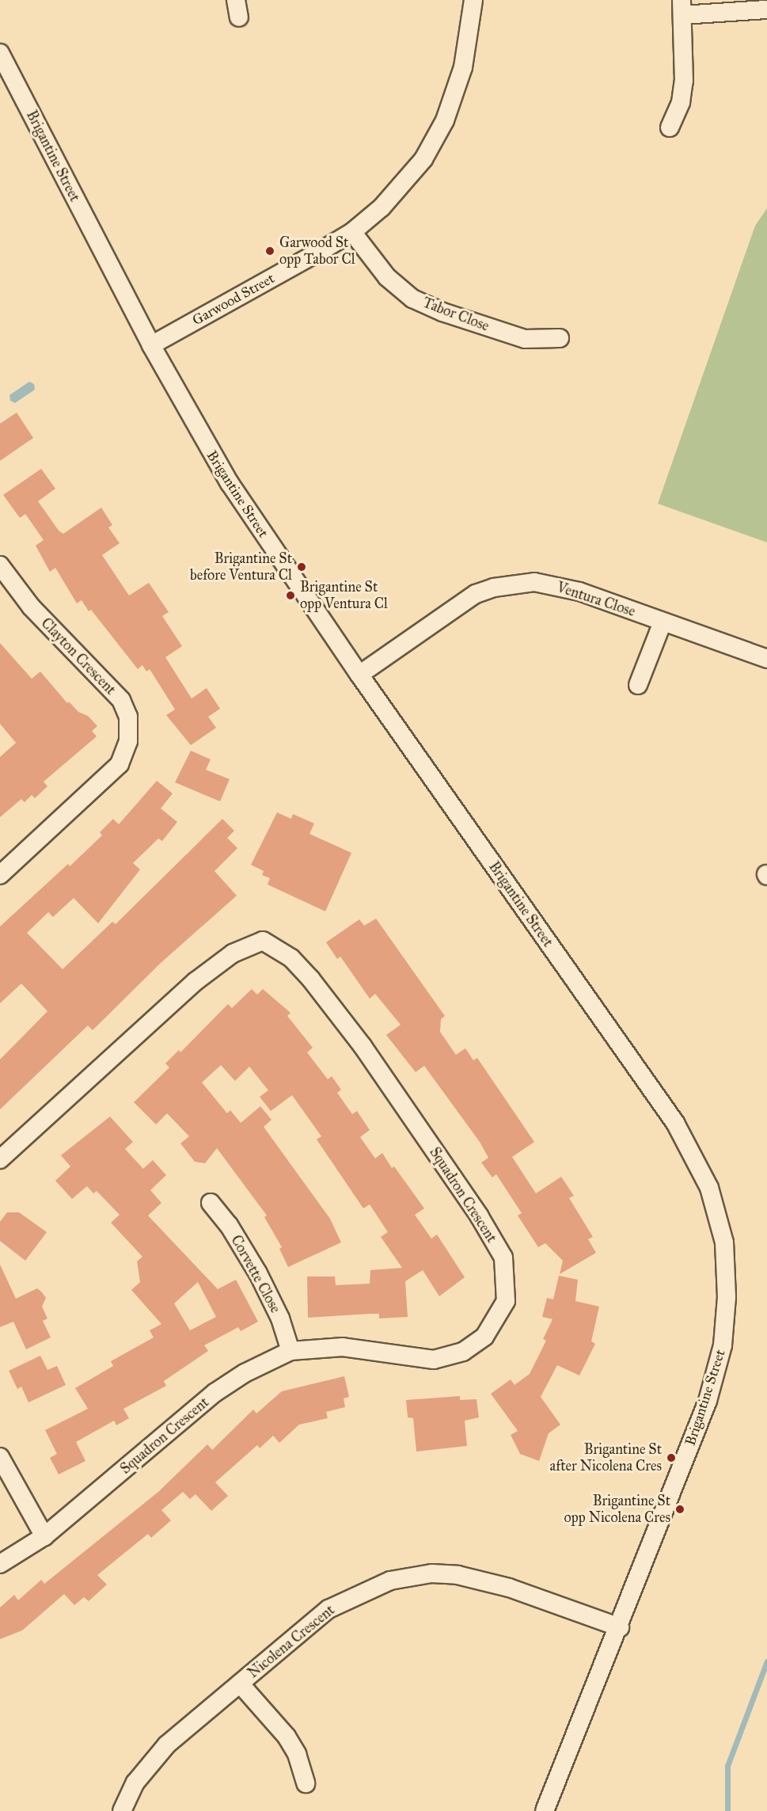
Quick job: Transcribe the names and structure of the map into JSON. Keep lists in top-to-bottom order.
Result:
{
  "streets": {
    "street": [
      "Brigantine Street",
      "Garwood Street",
      "Tabor Close",
      "Ventura Close",
      "Clayton Crescent",
      "Squadron Crescent",
      "Corvette Close",
      "Nicolena Crescent"
    ]
  },
  "crossings": [
    ["Brigantine Street", "Garwood Street"],
    ["Brigantine Street", "Ventura Close"],
    ["Brigantine Street", "Nicolena Crescent"],
    ["Garwood Street", "Tabor Close"],
    ["Squadron Crescent", "Corvette Close"]
  ],
  "places": [
    "Garwood St opp Tabor Cl",
    "Brigantine St before Ventura Cl",
    "Brigantine St opp Ventura Cl",
    "Brigantine St after Nicolena Cres",
    "Brigantine St opp Nicolena Cres"
  ]
}
